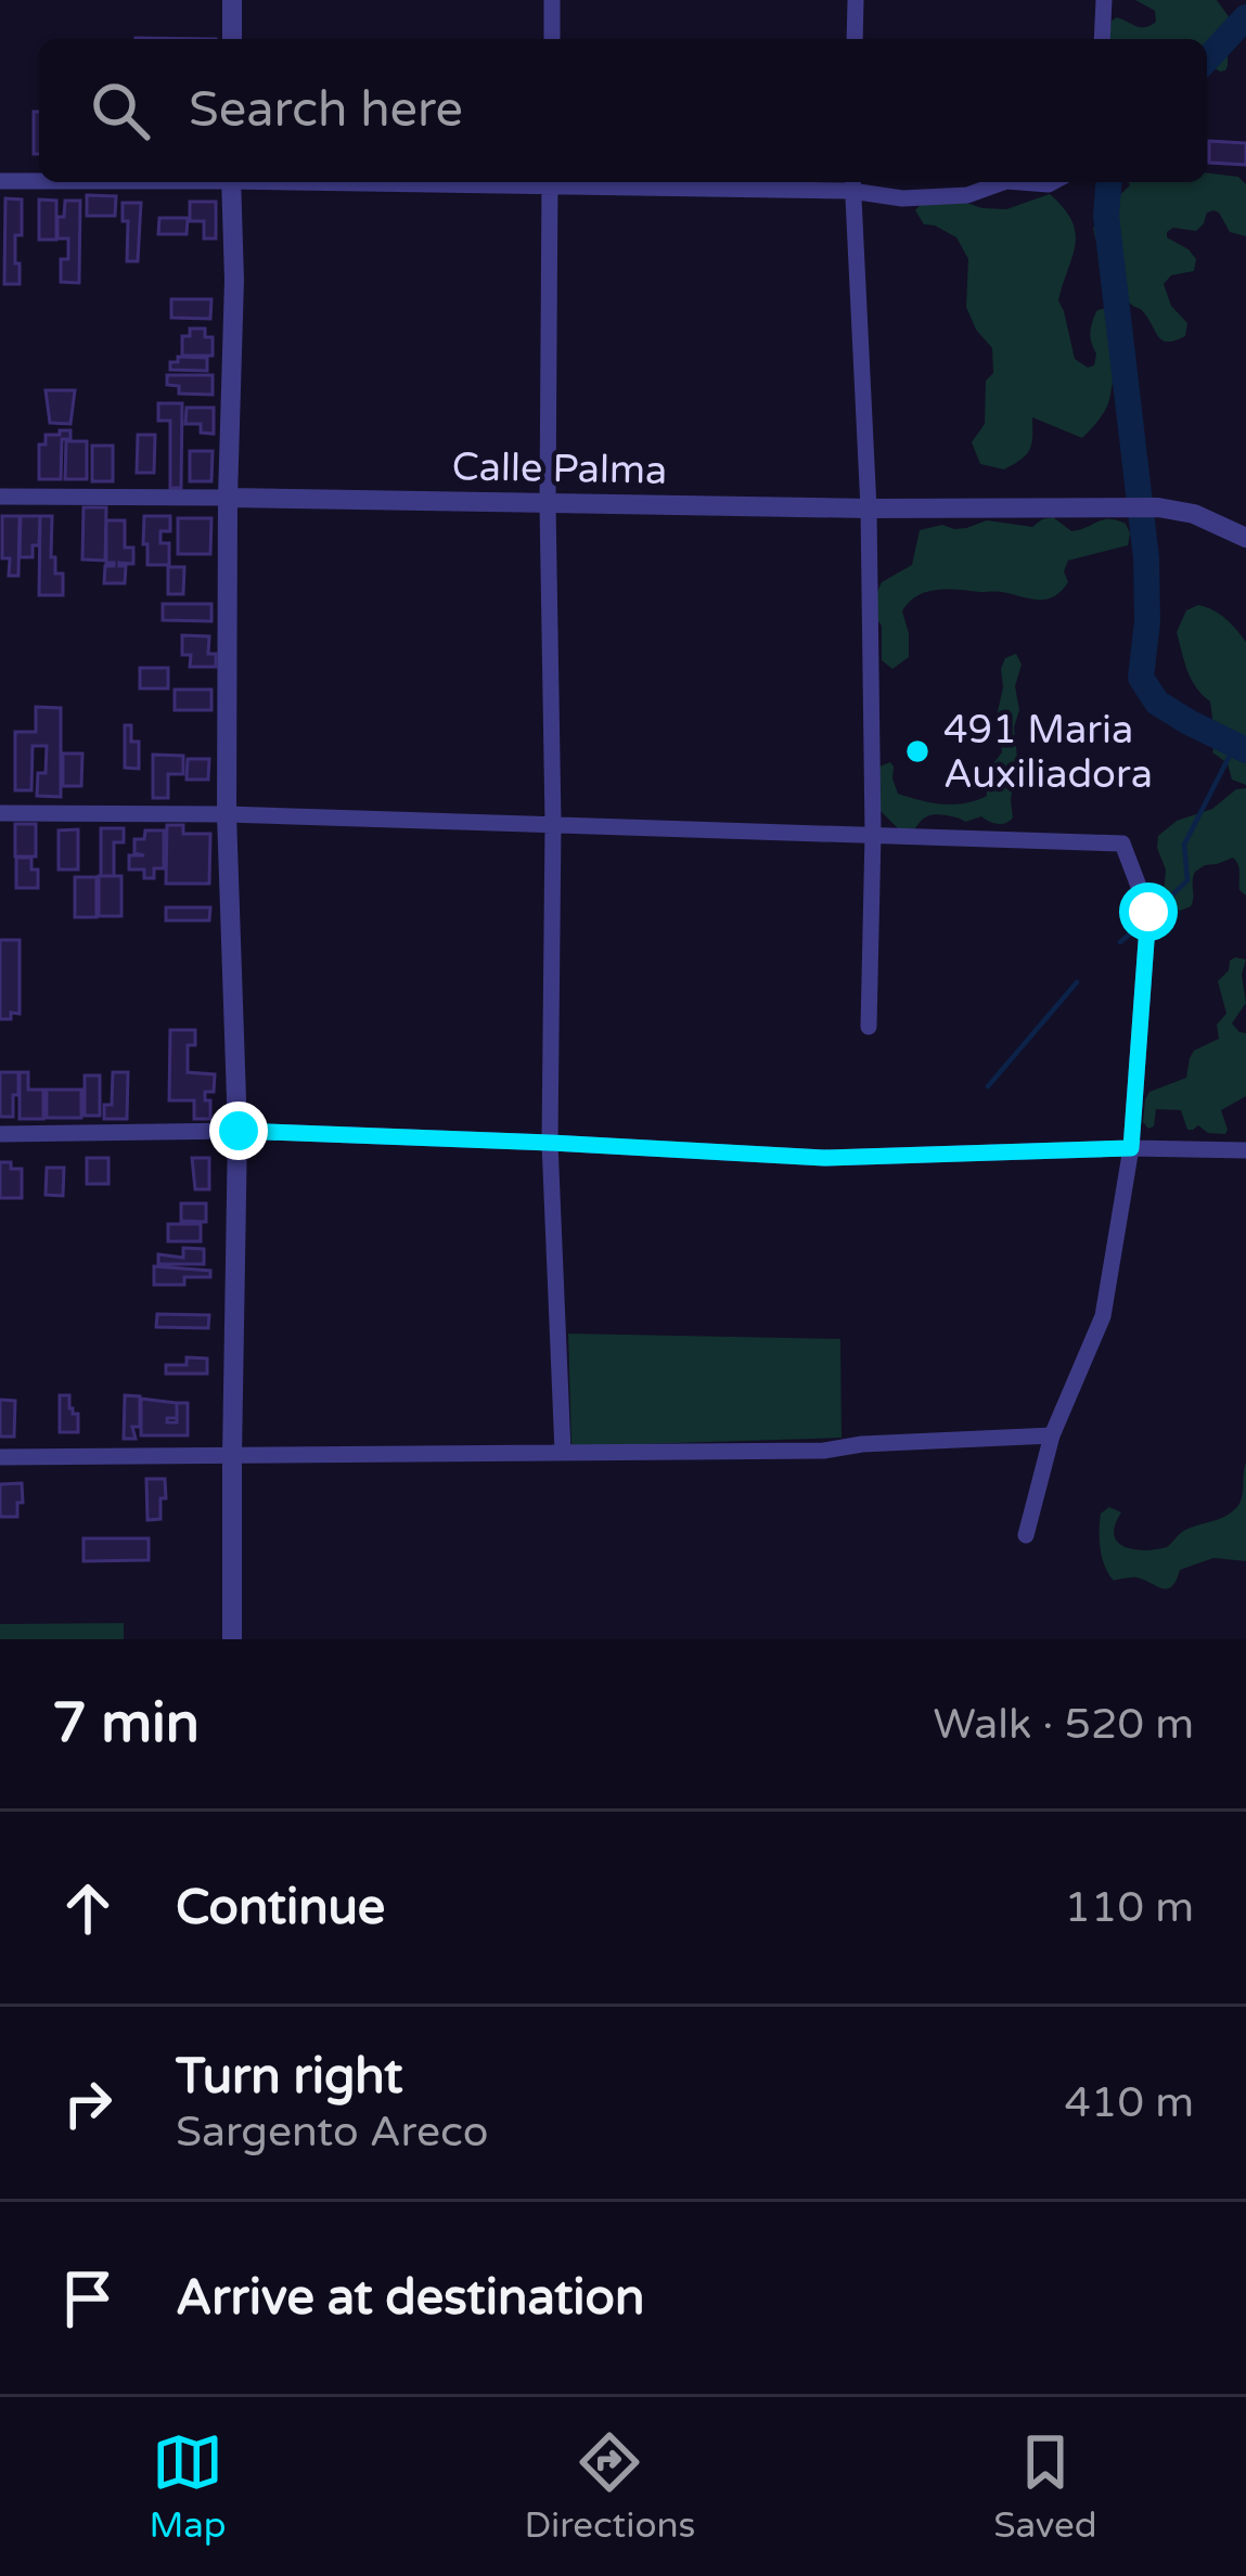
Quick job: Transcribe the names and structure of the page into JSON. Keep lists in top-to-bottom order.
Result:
{
  "streets": {
    "street": ["Calle Palma"]
  },
  "places": ["491 Maria Auxiliadora"],
  "page": {
    "search": "Search here",
    "heading": ["7 min", "Walk · 520 m"],
    "list": [
      ["Continue", "110 m"],
      ["Turn right", "Sargento Areco", "410 m"],
      "Arrive at destination"
    ],
    "nav": ["Map", "Directions", "Saved"]
  }
}
